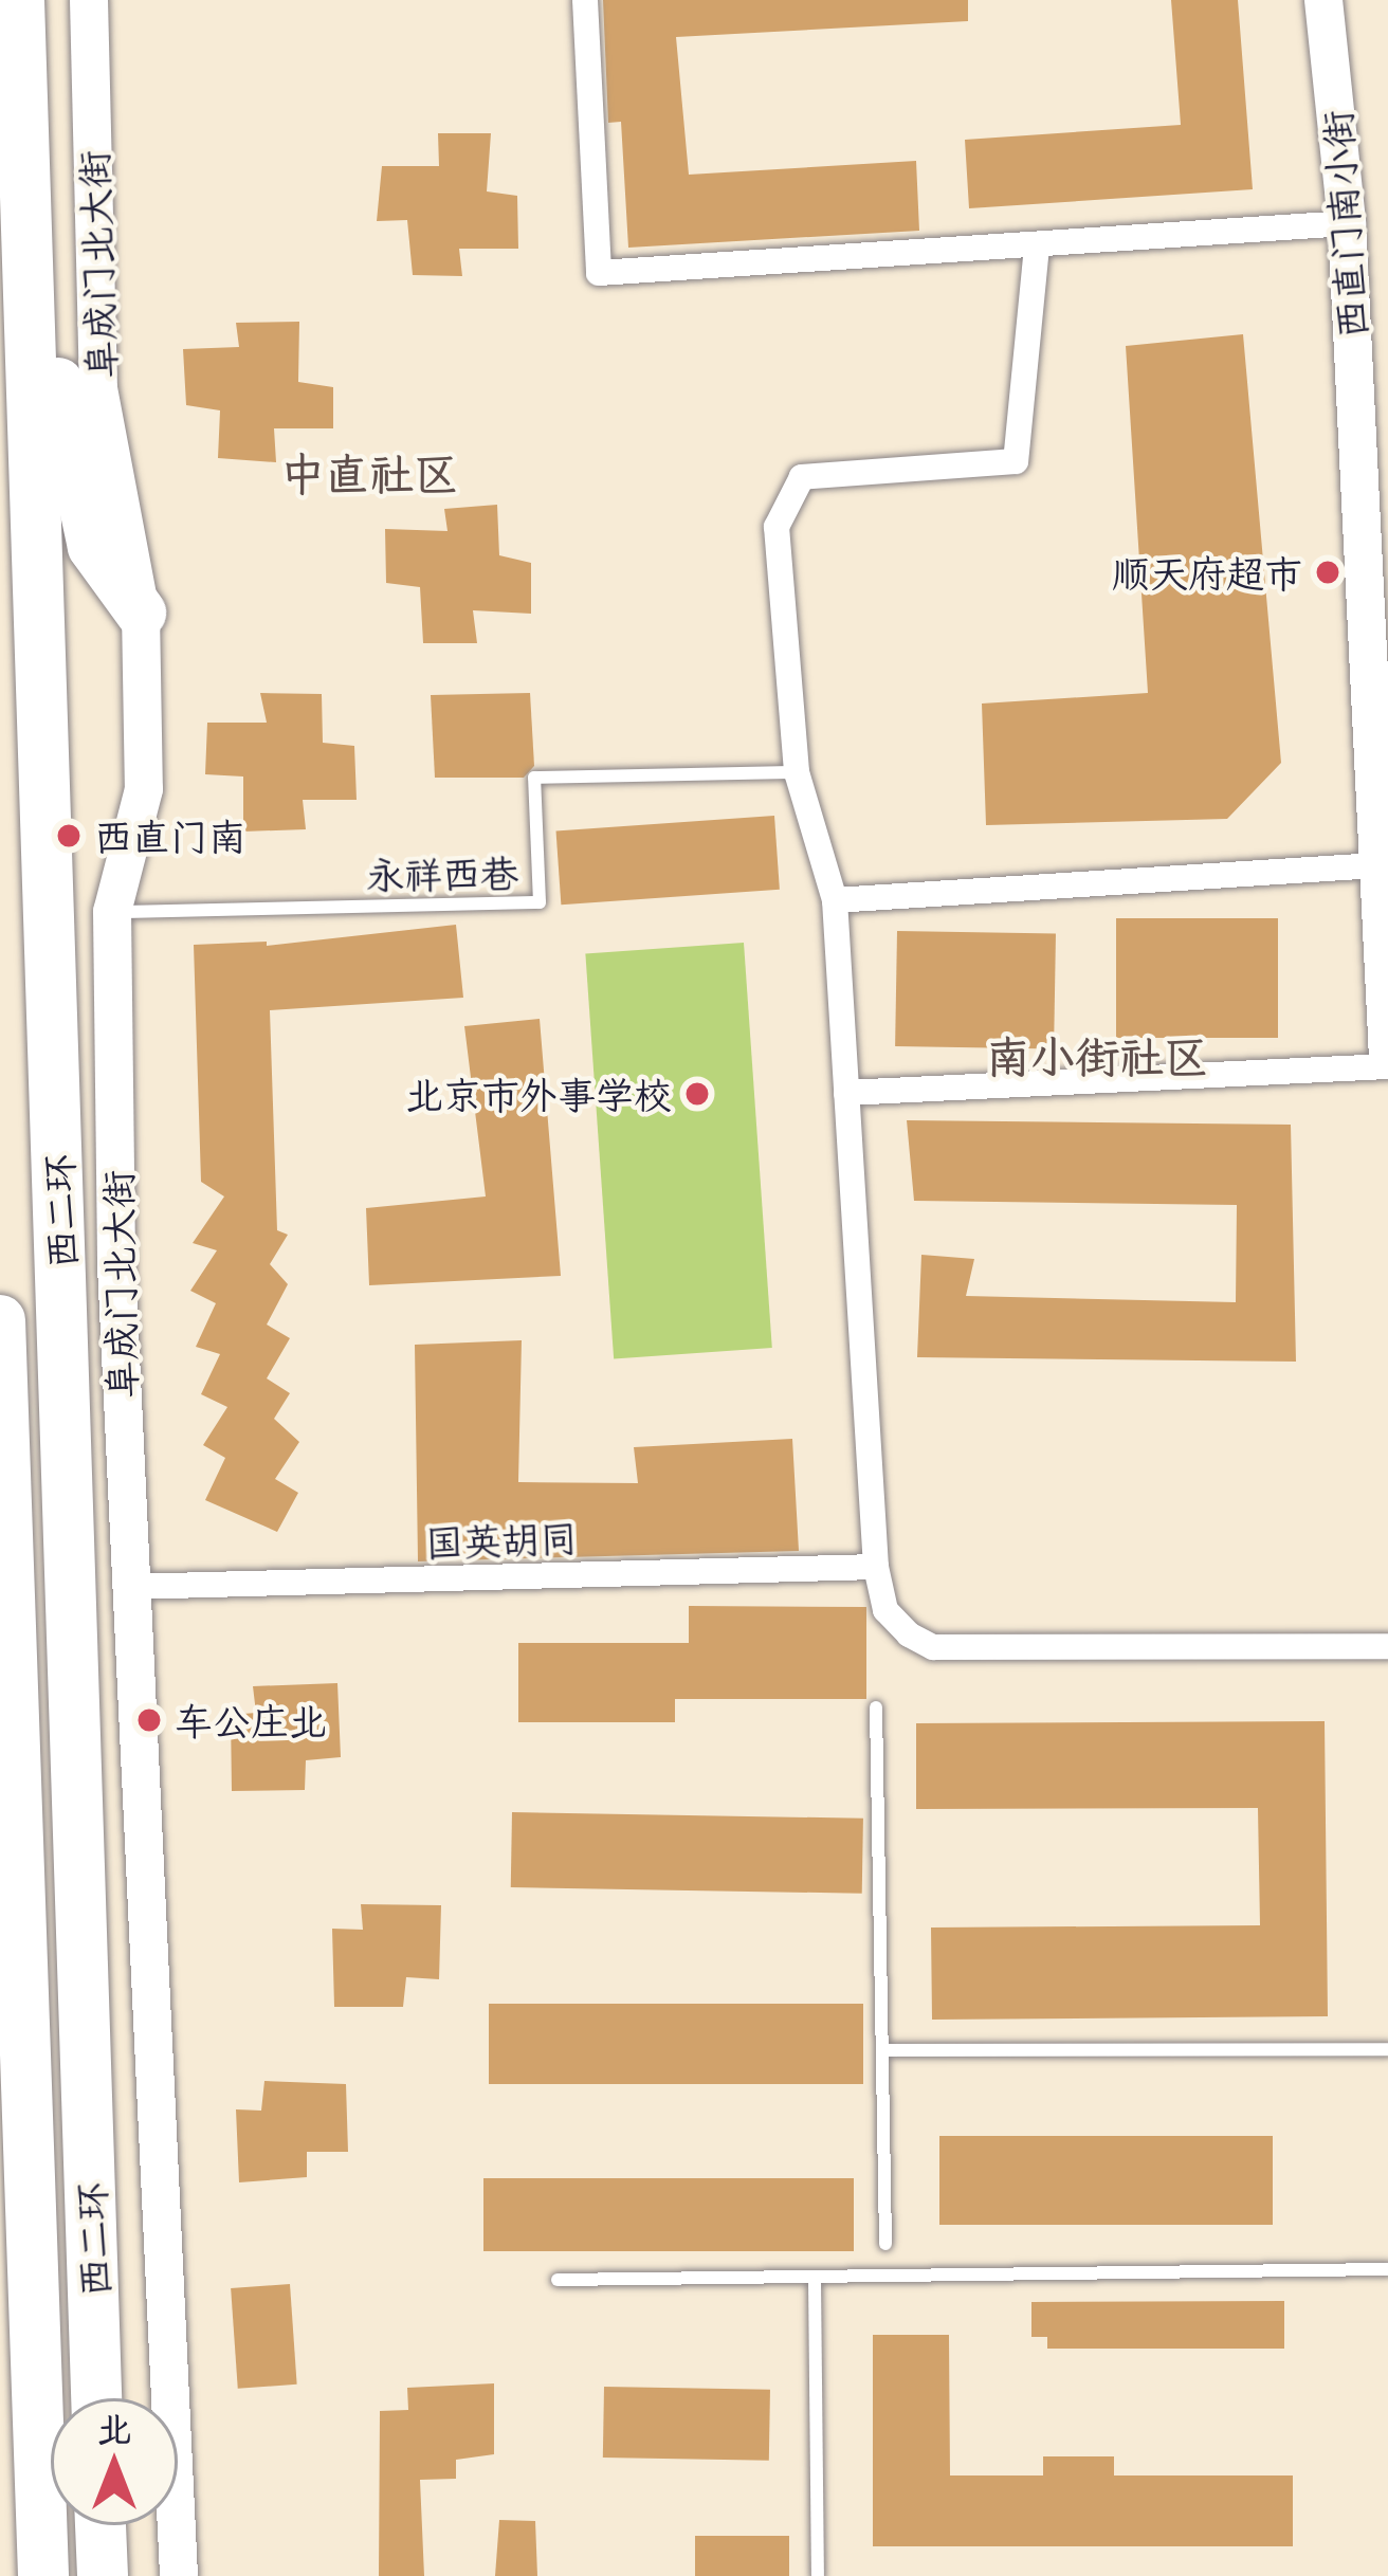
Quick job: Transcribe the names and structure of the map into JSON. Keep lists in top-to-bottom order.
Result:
{
  "streets": {
    "highway": ["西二环"],
    "street": ["西直门南小街", "阜成门北大街", "国英胡同"],
    "lane": ["永祥西巷"]
  },
  "crossings": [
    ["阜成门北大街", "永祥西巷"],
    ["阜成门北大街", "国英胡同"]
  ],
  "districts": ["中直社区", "南小街社区"],
  "places": [
    "顺天府超市",
    "西直门南",
    "北京市外事学校",
    "车公庄北"
  ],
  "north": "top"
}
